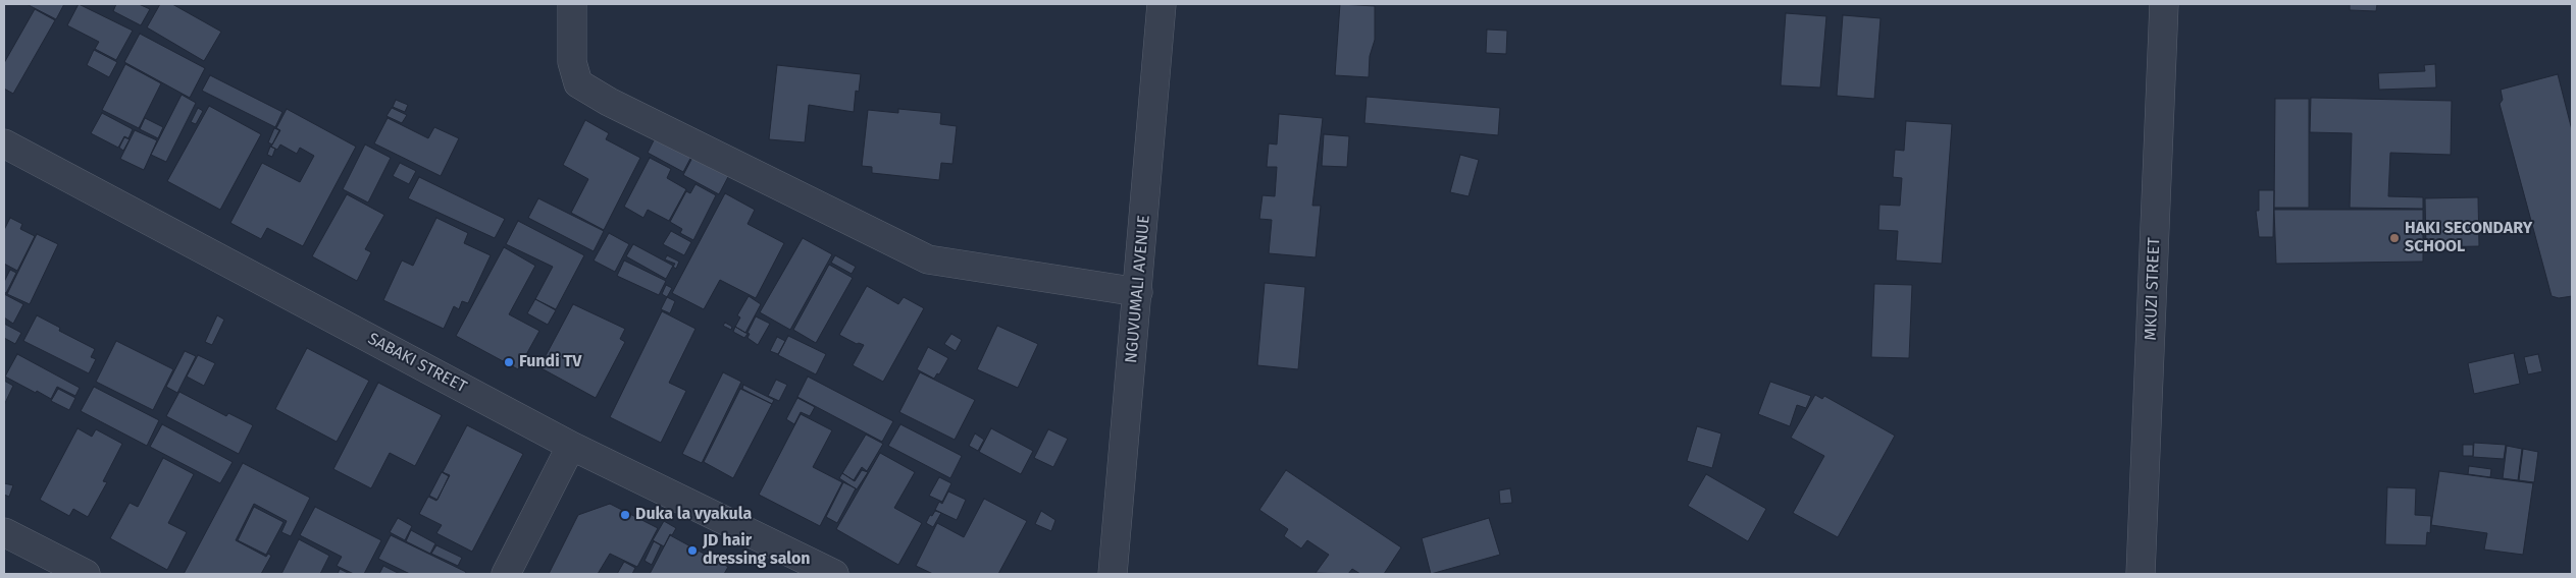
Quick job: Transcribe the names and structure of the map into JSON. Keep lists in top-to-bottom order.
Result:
{
  "streets": {
    "street": ["NGUVUMALI AVENUE", "MKUZI STREET", "SABAKI STREET"]
  },
  "places": [
    "HAKI SECONDARY SCHOOL",
    "Fundi TV",
    "Duka la vyakula",
    "JD hair dressing salon"
  ]
}
